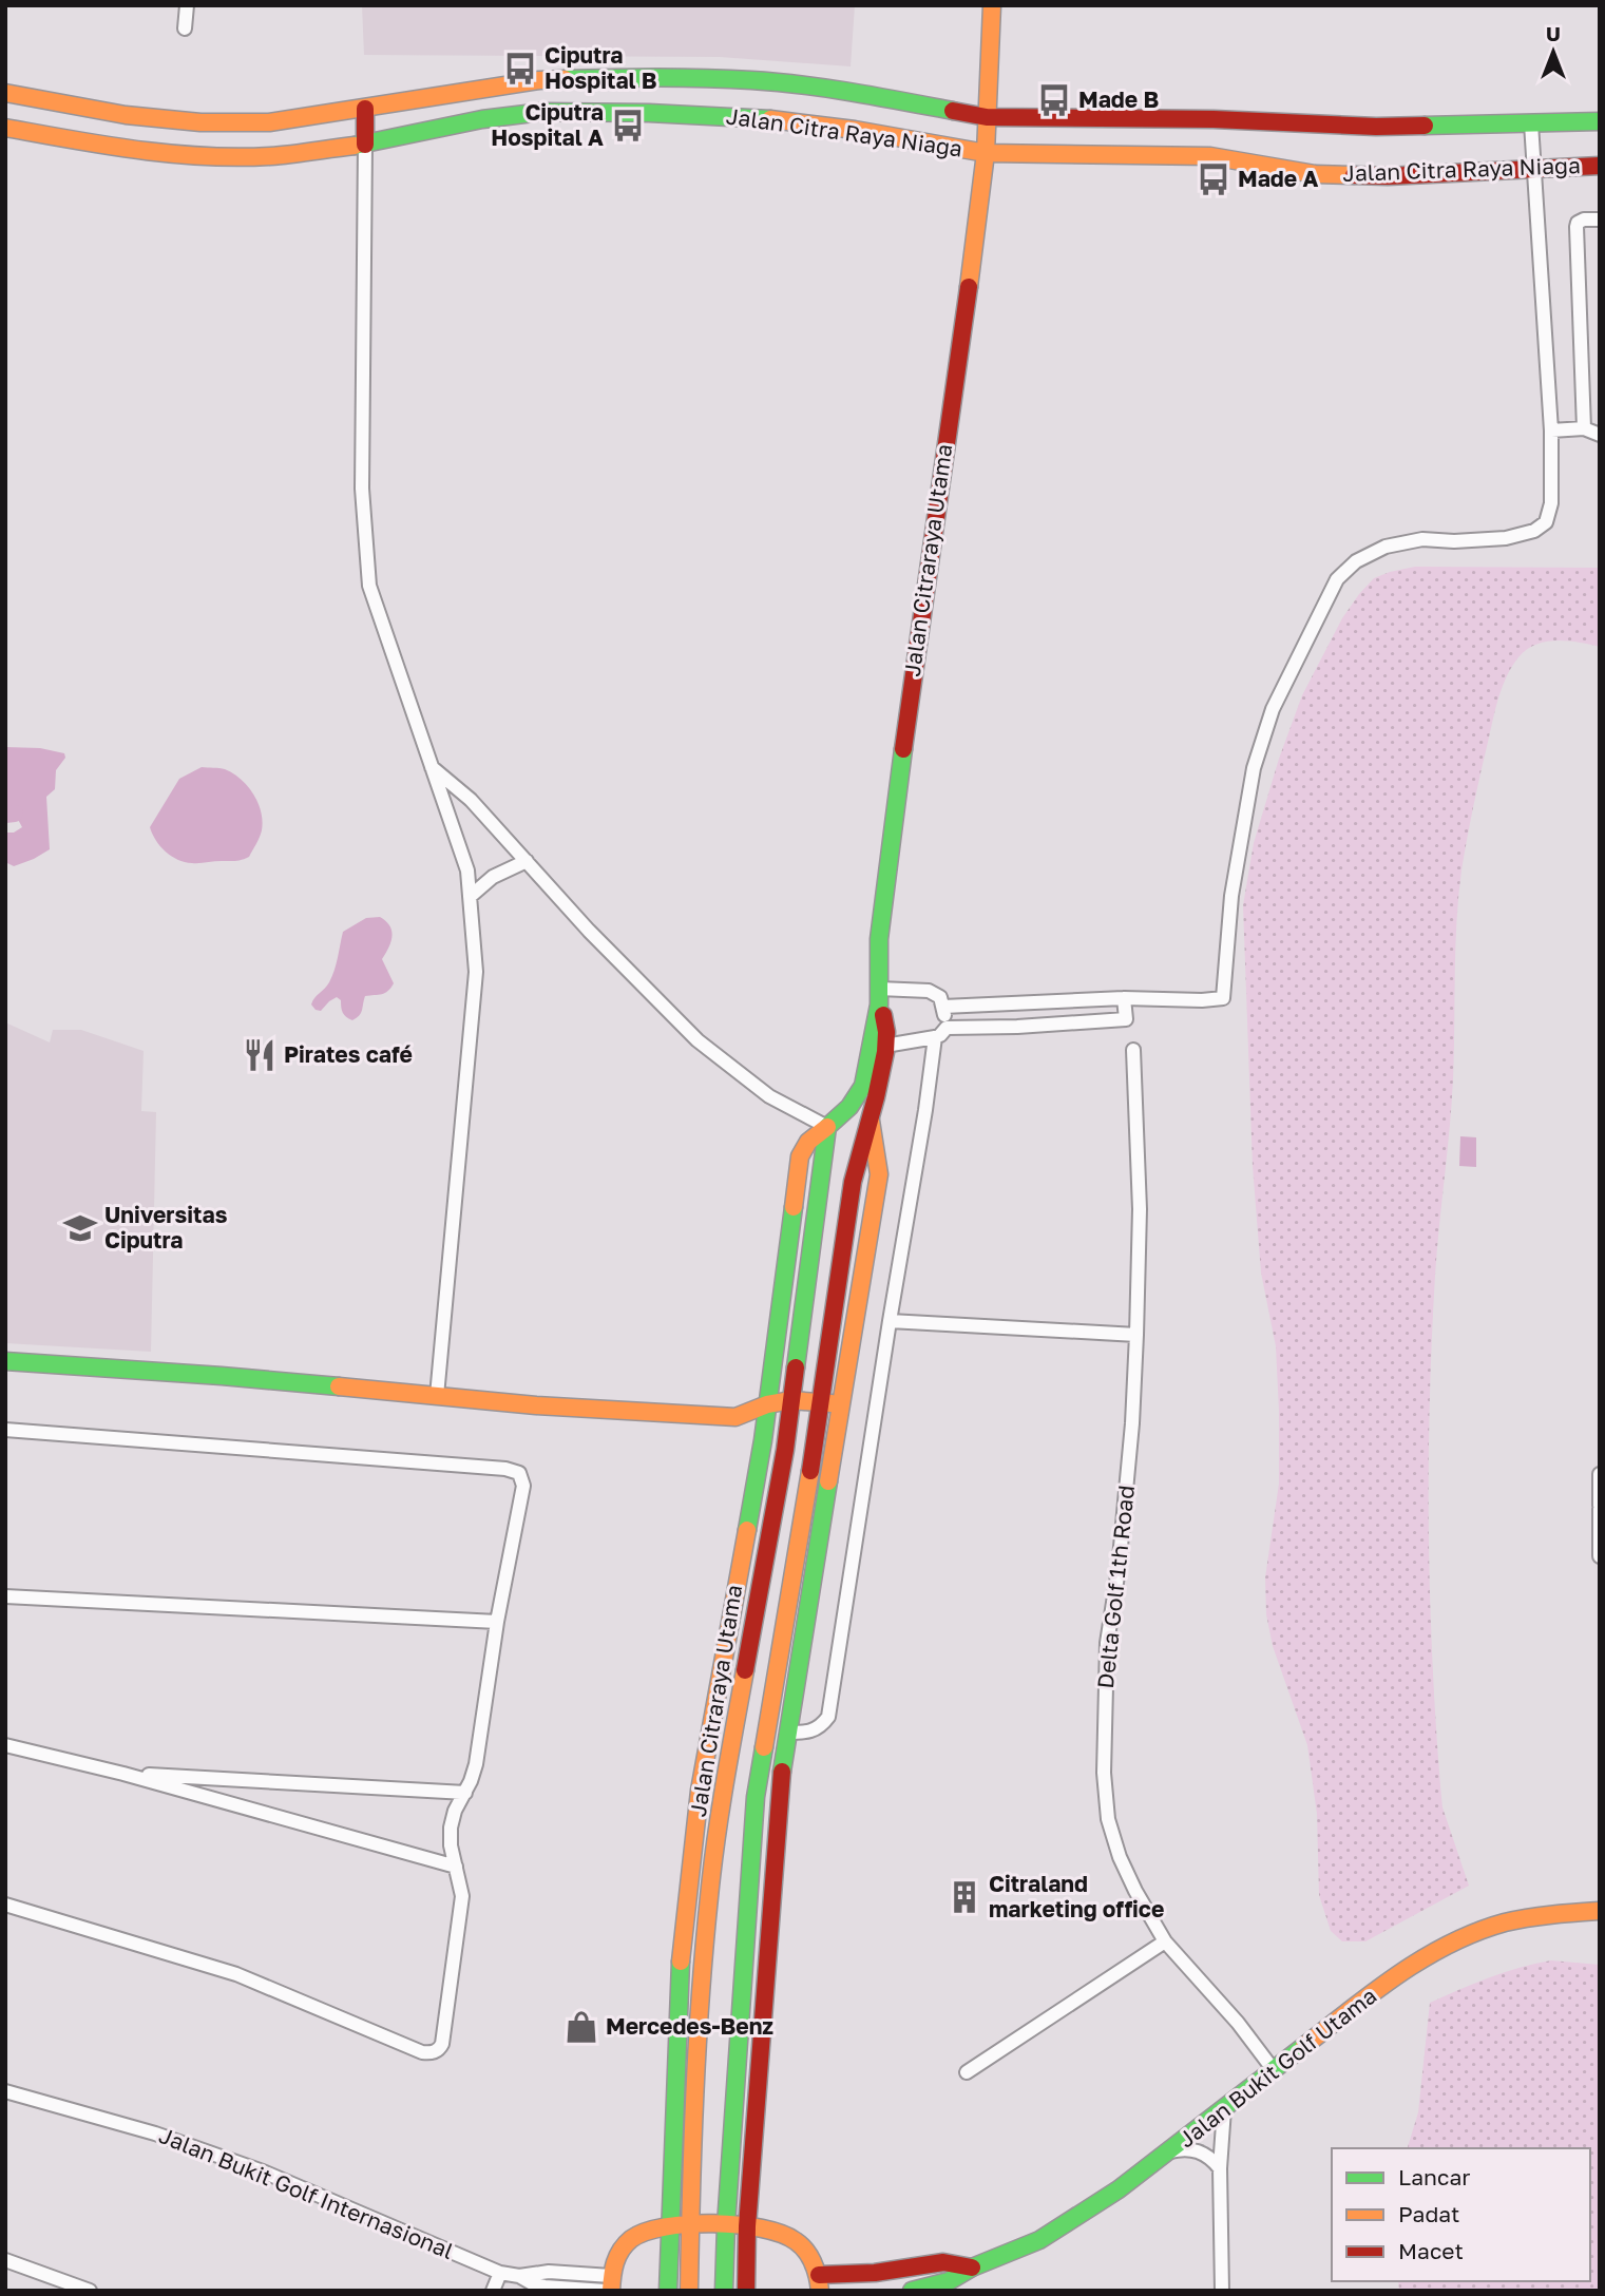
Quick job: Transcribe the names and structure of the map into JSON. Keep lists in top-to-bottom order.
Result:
{
  "streets": {
    "street": [
      "Jalan Citra Raya Niaga",
      "Jalan Citraraya Utama",
      "Delta Golf 1th Road",
      "Jalan Bukit Golf Utama",
      "Jalan Bukit Golf Internasional"
    ]
  },
  "crossings": [
    ["Jalan Citra Raya Niaga", "Jalan Citraraya Utama"],
    ["Delta Golf 1th Road", "Jalan Bukit Golf Utama"]
  ],
  "places": {
    "bus stop": [
      "Ciputra Hospital B",
      "Made B",
      "Ciputra Hospital A",
      "Made A"
    ],
    "restaurant": ["Pirates café"],
    "school or university": ["Universitas Ciputra"],
    "building": ["Citraland marketing office"],
    "shop": ["Mercedes-Benz"]
  },
  "legend": ["Lancar", "Padat", "Macet"],
  "north": "top"
}
